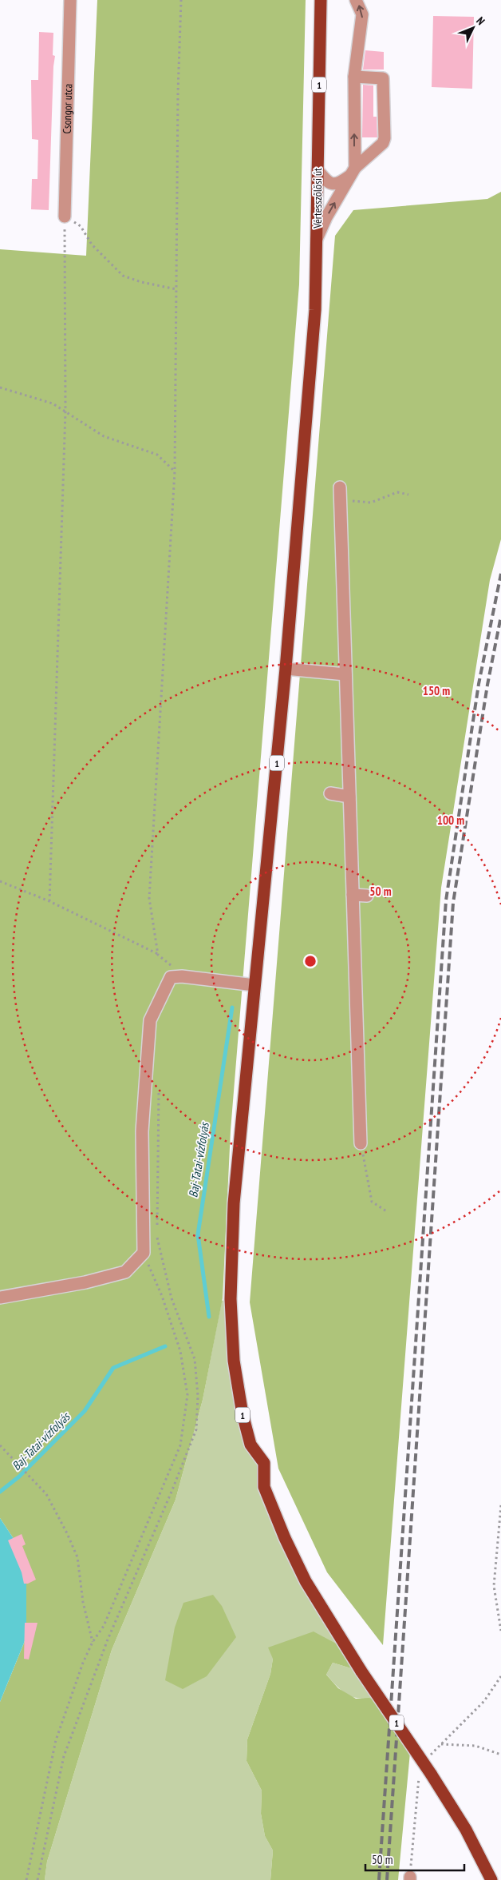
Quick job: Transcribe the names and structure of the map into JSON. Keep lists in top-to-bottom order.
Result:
{
  "streets": {
    "main road": ["1", "Vértesszőlősi út"],
    "street": ["Csongor utca"]
  },
  "crossings": [
    ["1", "Vértesszőlősi út"]
  ],
  "water": ["Baj-Tatai-vízfolyás"],
  "scale_bar": "50 m",
  "north": "top right",
  "rings": ["150 m", "100 m", "50 m"]
}
